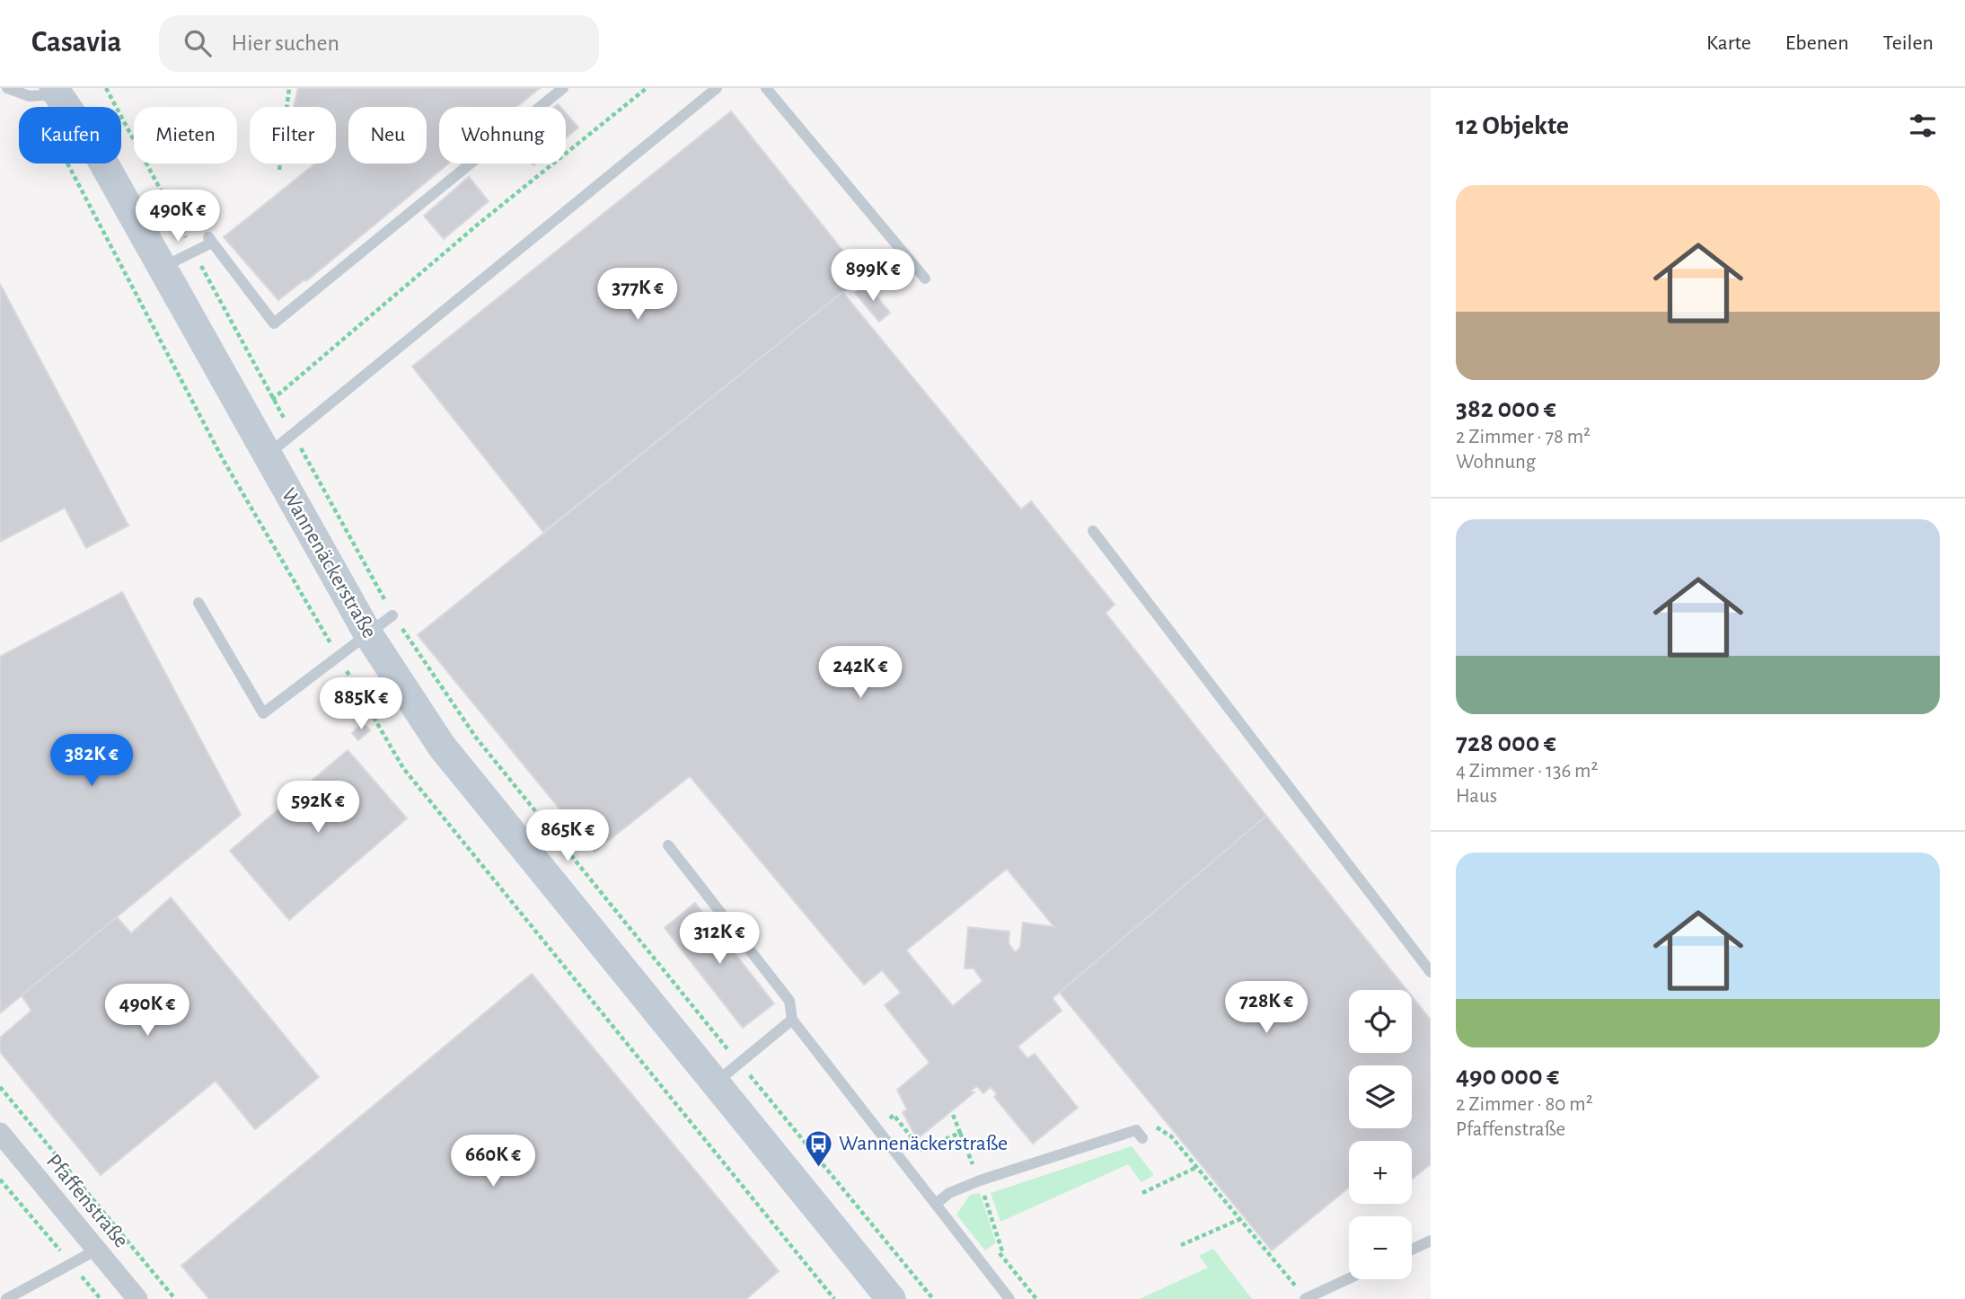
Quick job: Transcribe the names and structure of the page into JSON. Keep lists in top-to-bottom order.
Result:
{
  "streets": {
    "street": ["Wannenäckerstraße", "Pfaffenstraße"]
  },
  "places": {
    "bus stop": ["Wannenäckerstraße"]
  },
  "page": {
    "header": "Casavia",
    "search": "Hier suchen",
    "nav": ["Karte", "Ebenen", "Teilen"],
    "heading": "12 Objekte",
    "chip": [
      "Kaufen",
      "Mieten",
      "Filter",
      "Neu",
      "Wohnung"
    ],
    "list": [
      {
        "name": "382 000 €",
        "note": "2 Zimmer · 78 m² · Wohnung"
      },
      {
        "name": "728 000 €",
        "note": "4 Zimmer · 136 m² · Haus"
      },
      {
        "name": "490 000 €",
        "note": "2 Zimmer · 80 m² · Pfaffenstraße"
      }
    ],
    "price": [
      "490K €",
      "899K €",
      "377K €",
      "242K €",
      "885K €",
      "382K €",
      "592K €",
      "865K €",
      "312K €",
      "728K €",
      "490K €",
      "660K €"
    ],
    "map_buttons": ["+", "−"]
  }
}
